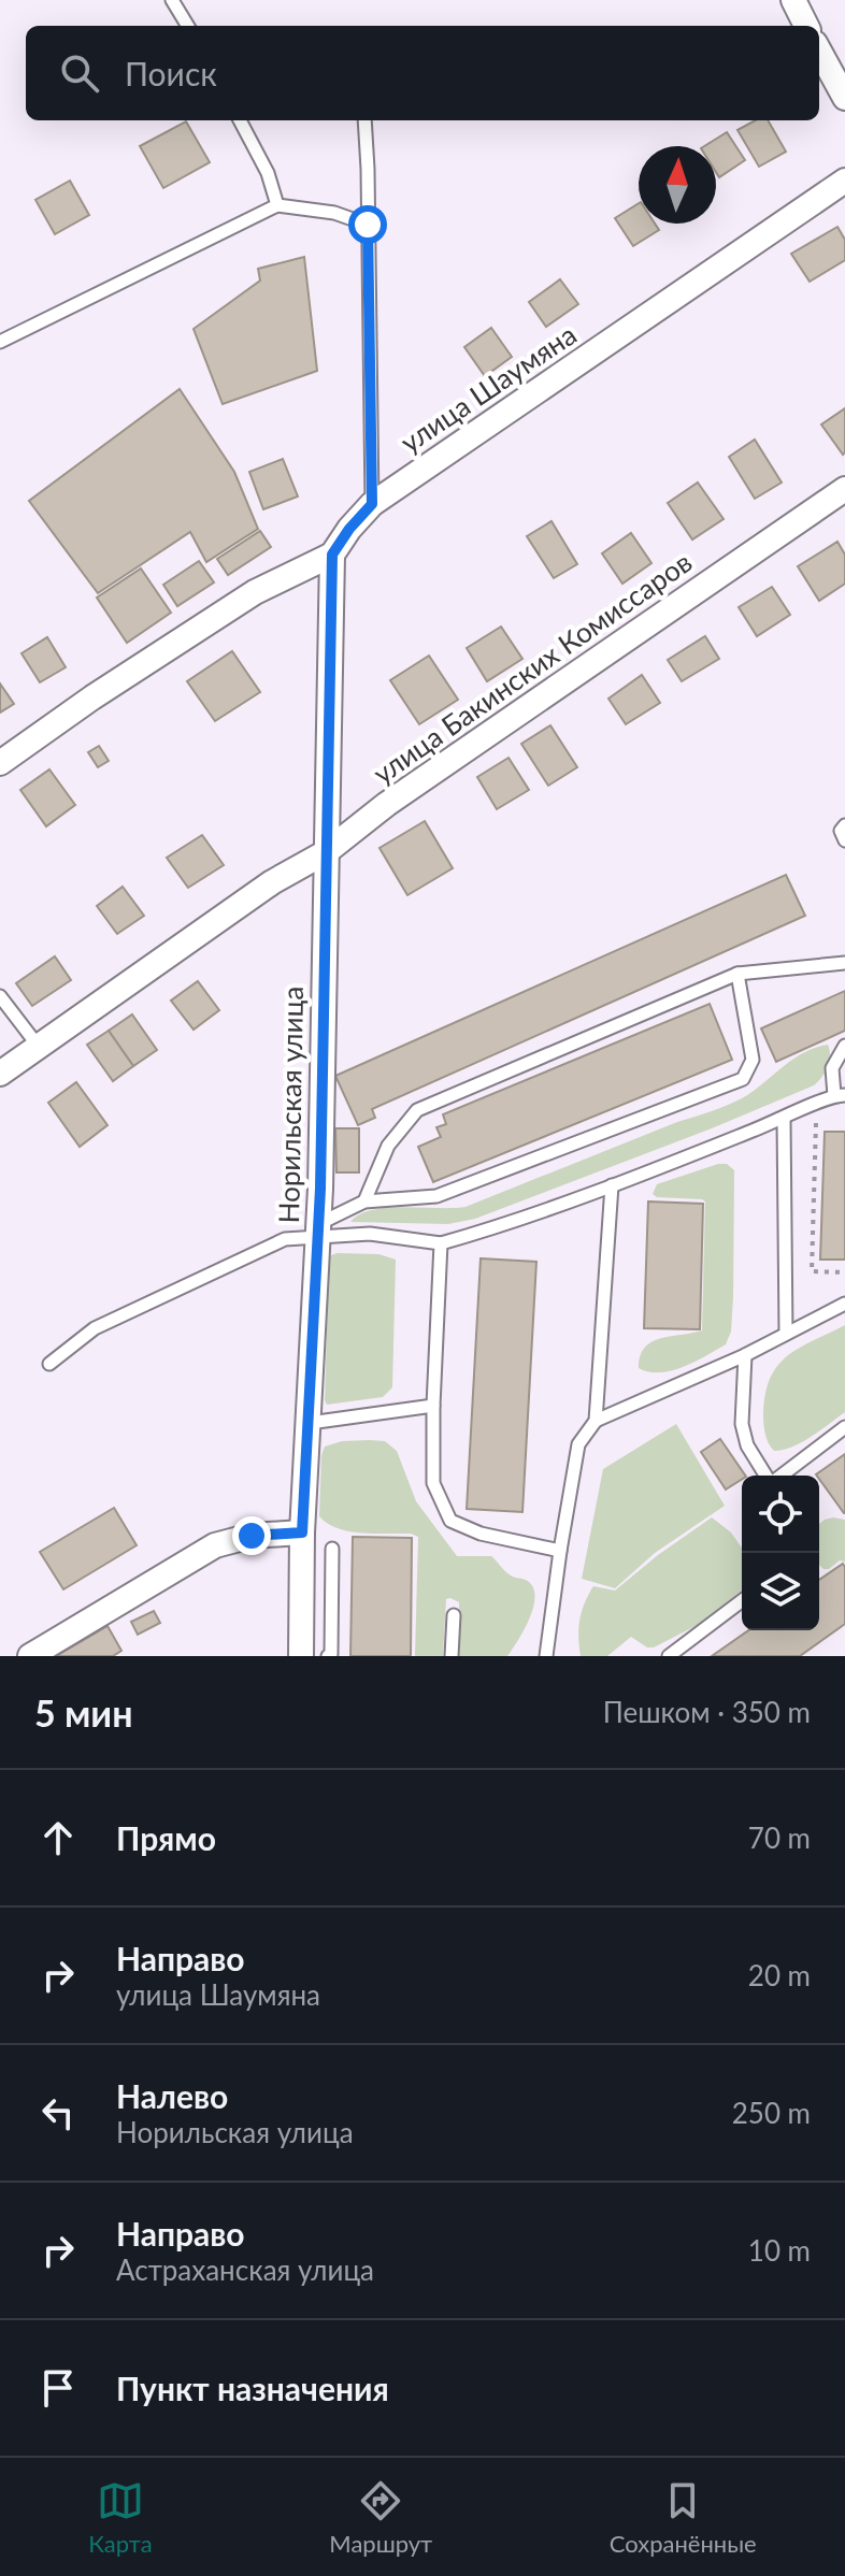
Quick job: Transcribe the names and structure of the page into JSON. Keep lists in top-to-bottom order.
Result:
{
  "streets": {
    "street": ["улица Шаумяна", "улица Бакинских Комиссаров", "Норильская улица"]
  },
  "crossings": [
    ["улица Шаумяна", "Норильская улица"],
    ["улица Бакинских Комиссаров", "Норильская улица"]
  ],
  "north": "top",
  "page": {
    "search": "Поиск",
    "heading": ["5 мин", "Пешком · 350 m"],
    "list": [
      ["Прямо", "70 m"],
      ["Направо", "улица Шаумяна", "20 m"],
      ["Налево", "Норильская улица", "250 m"],
      ["Направо", "Астраханская улица", "10 m"],
      "Пункт назначения"
    ],
    "nav": ["Карта", "Маршрут", "Сохранённые"]
  }
}
